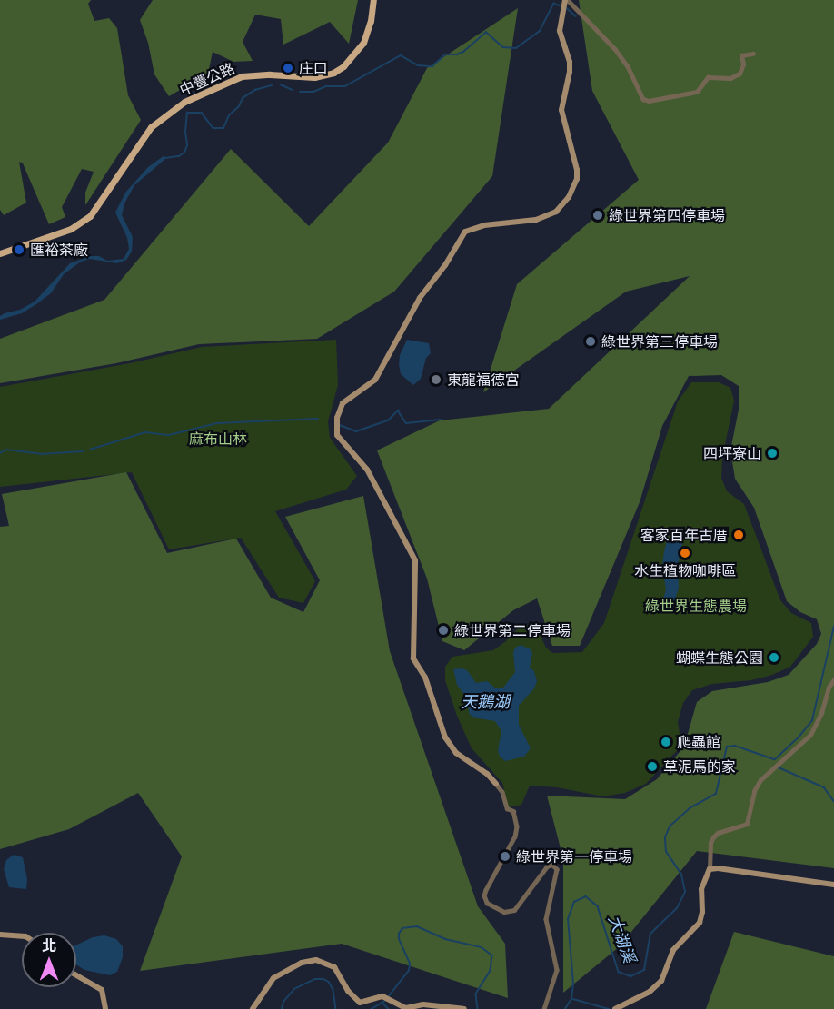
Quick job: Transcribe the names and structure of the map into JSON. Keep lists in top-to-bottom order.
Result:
{
  "streets": {
    "main road": ["中豐公路"]
  },
  "water": ["天鵝湖", "大湖溪"],
  "parks": ["麻布山林", "綠世界生態農場"],
  "places": [
    "庄口",
    "綠世界第四停車場",
    "匯裕茶廠",
    "綠世界第三停車場",
    "東龍福德宮",
    "四坪寮山",
    "客家百年古厝",
    "水生植物咖啡區",
    "綠世界第二停車場",
    "蝴蝶生態公園",
    "爬蟲館",
    "草泥馬的家",
    "綠世界第一停車場"
  ],
  "north": "top"
}
